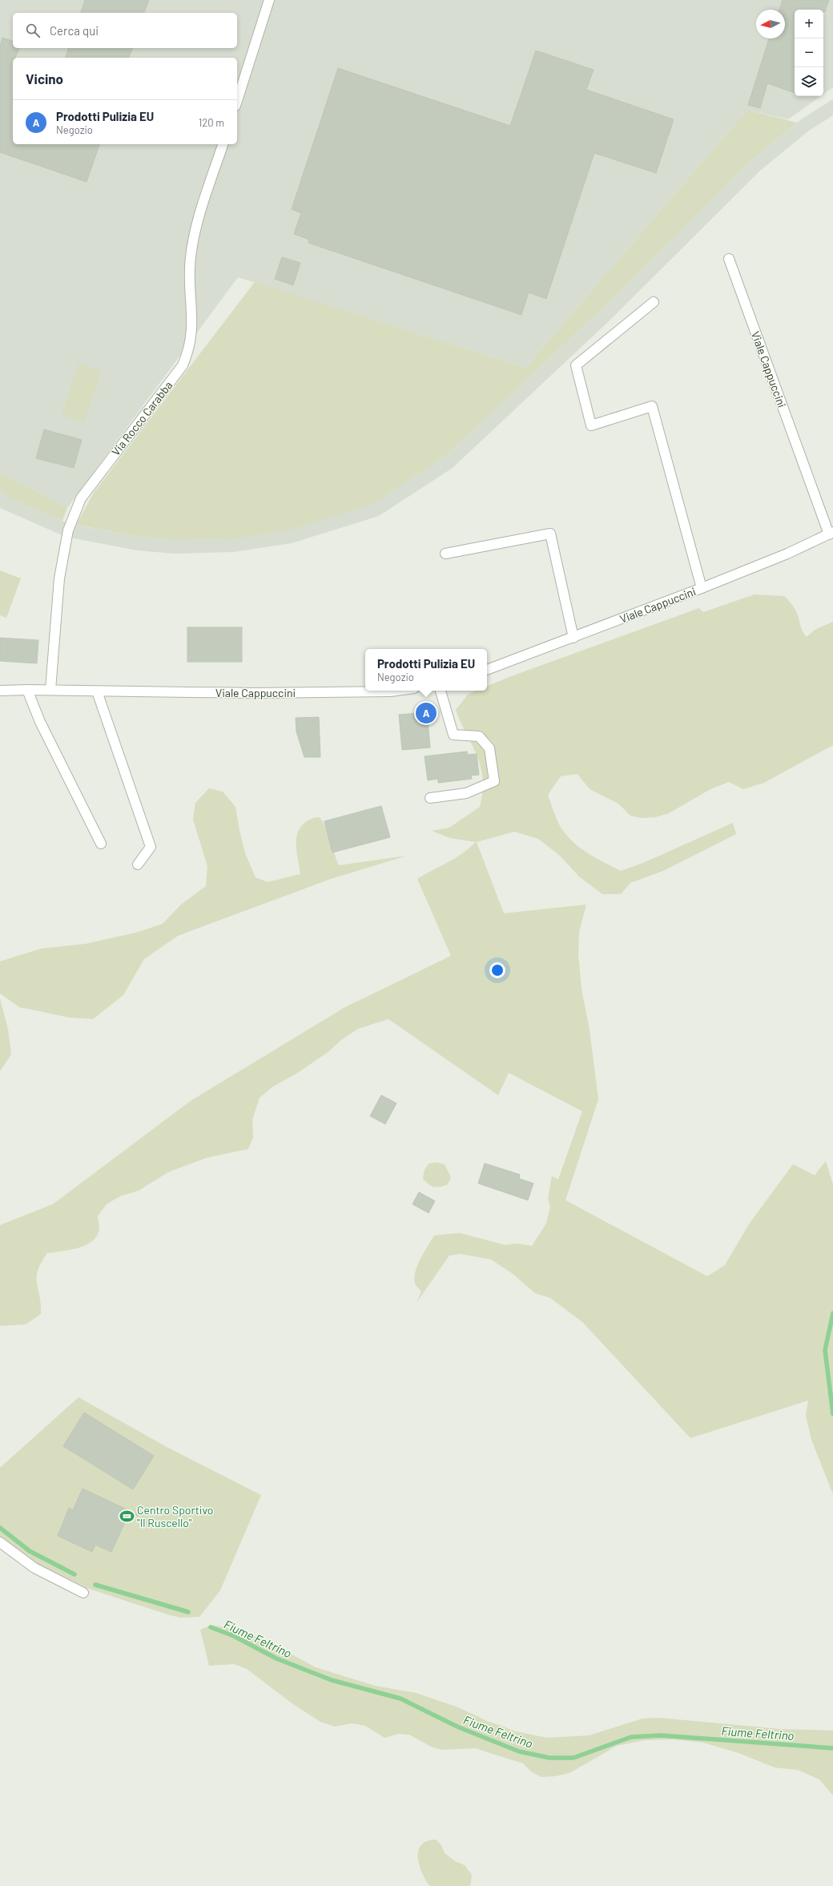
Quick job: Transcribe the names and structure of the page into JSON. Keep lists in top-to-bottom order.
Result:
{
  "streets": {
    "street": ["Viale Cappuccini", "Via Rocco Carabba"]
  },
  "crossings": [
    ["Viale Cappuccini", "Via Rocco Carabba"]
  ],
  "water": ["Fiume Feltrino"],
  "places": {
    "sports": ["Centro Sportivo \"Il Ruscello\""]
  },
  "north": "left",
  "page": {
    "map_buttons": ["+", "−"],
    "search": "Cerca qui",
    "heading": "Vicino",
    "list": [
      {
        "mark": "A",
        "name": "Prodotti Pulizia EU",
        "note": "Negozio",
        "value": "120 m"
      }
    ],
    "popup": ["Prodotti Pulizia EU", "Negozio"],
    "pins": "A"
  }
}
